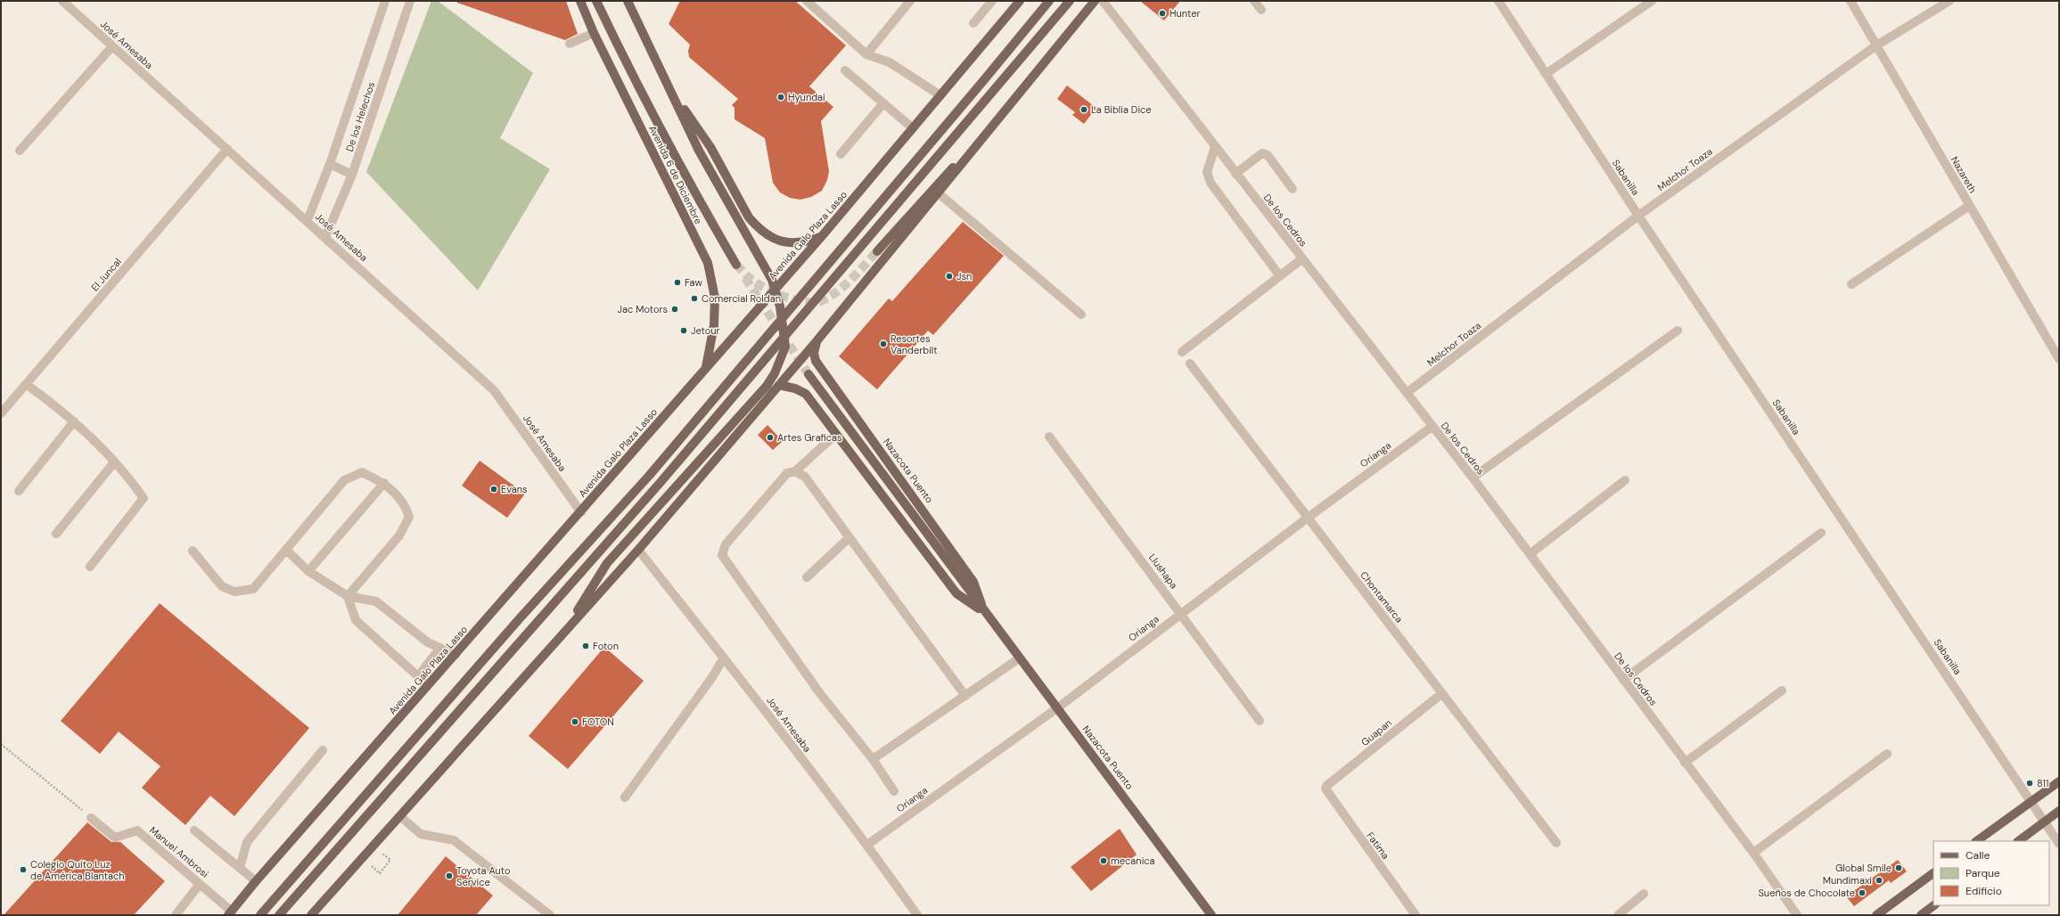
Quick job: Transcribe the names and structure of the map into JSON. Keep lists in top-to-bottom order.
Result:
{
  "streets": {
    "main road": ["Avenida 6 de Diciembre", "Avenida Galo Plaza Lasso", "Nazacota Puento"],
    "street": [
      "José Amesaba",
      "De los Helechos",
      "Melchor Toaza",
      "Nazareth",
      "Sabanilla",
      "De los Cedros",
      "El Juncal",
      "Orianga",
      "Llushapa",
      "Chontamarca",
      "Guapan",
      "Fatima",
      "Manuel Ambrosi"
    ]
  },
  "crossings": [
    ["José Amesaba", "De los Helechos"],
    ["José Amesaba", "Avenida Galo Plaza Lasso"],
    ["José Amesaba", "El Juncal"],
    ["José Amesaba", "Orianga"],
    ["Melchor Toaza", "Nazareth"],
    ["Melchor Toaza", "Sabanilla"],
    ["Melchor Toaza", "De los Cedros"],
    ["Avenida 6 de Diciembre", "Avenida Galo Plaza Lasso"],
    ["De los Cedros", "Orianga"],
    ["Avenida Galo Plaza Lasso", "Manuel Ambrosi"],
    ["Orianga", "Nazacota Puento"],
    ["Orianga", "Llushapa"],
    ["Orianga", "Chontamarca"],
    ["Chontamarca", "Guapan"],
    ["Guapan", "Fatima"]
  ],
  "places": [
    "Hunter",
    "Hyundai",
    "La Biblia Dice",
    "Jsn",
    "Faw",
    "Comercial Roldan",
    "Jac Motors",
    "Jetour",
    "Resortes Vanderbilt",
    "Artes Graficas",
    "Evans",
    "Foton",
    "FOTON",
    "811",
    "mecanica",
    "Global Smile",
    "Colegio Quito Luz de América Blantach",
    "Toyota Auto Service",
    "Mundimaxi",
    "Sueños de Chocolate"
  ],
  "legend": ["Calle", "Parque", "Edificio"]
}
